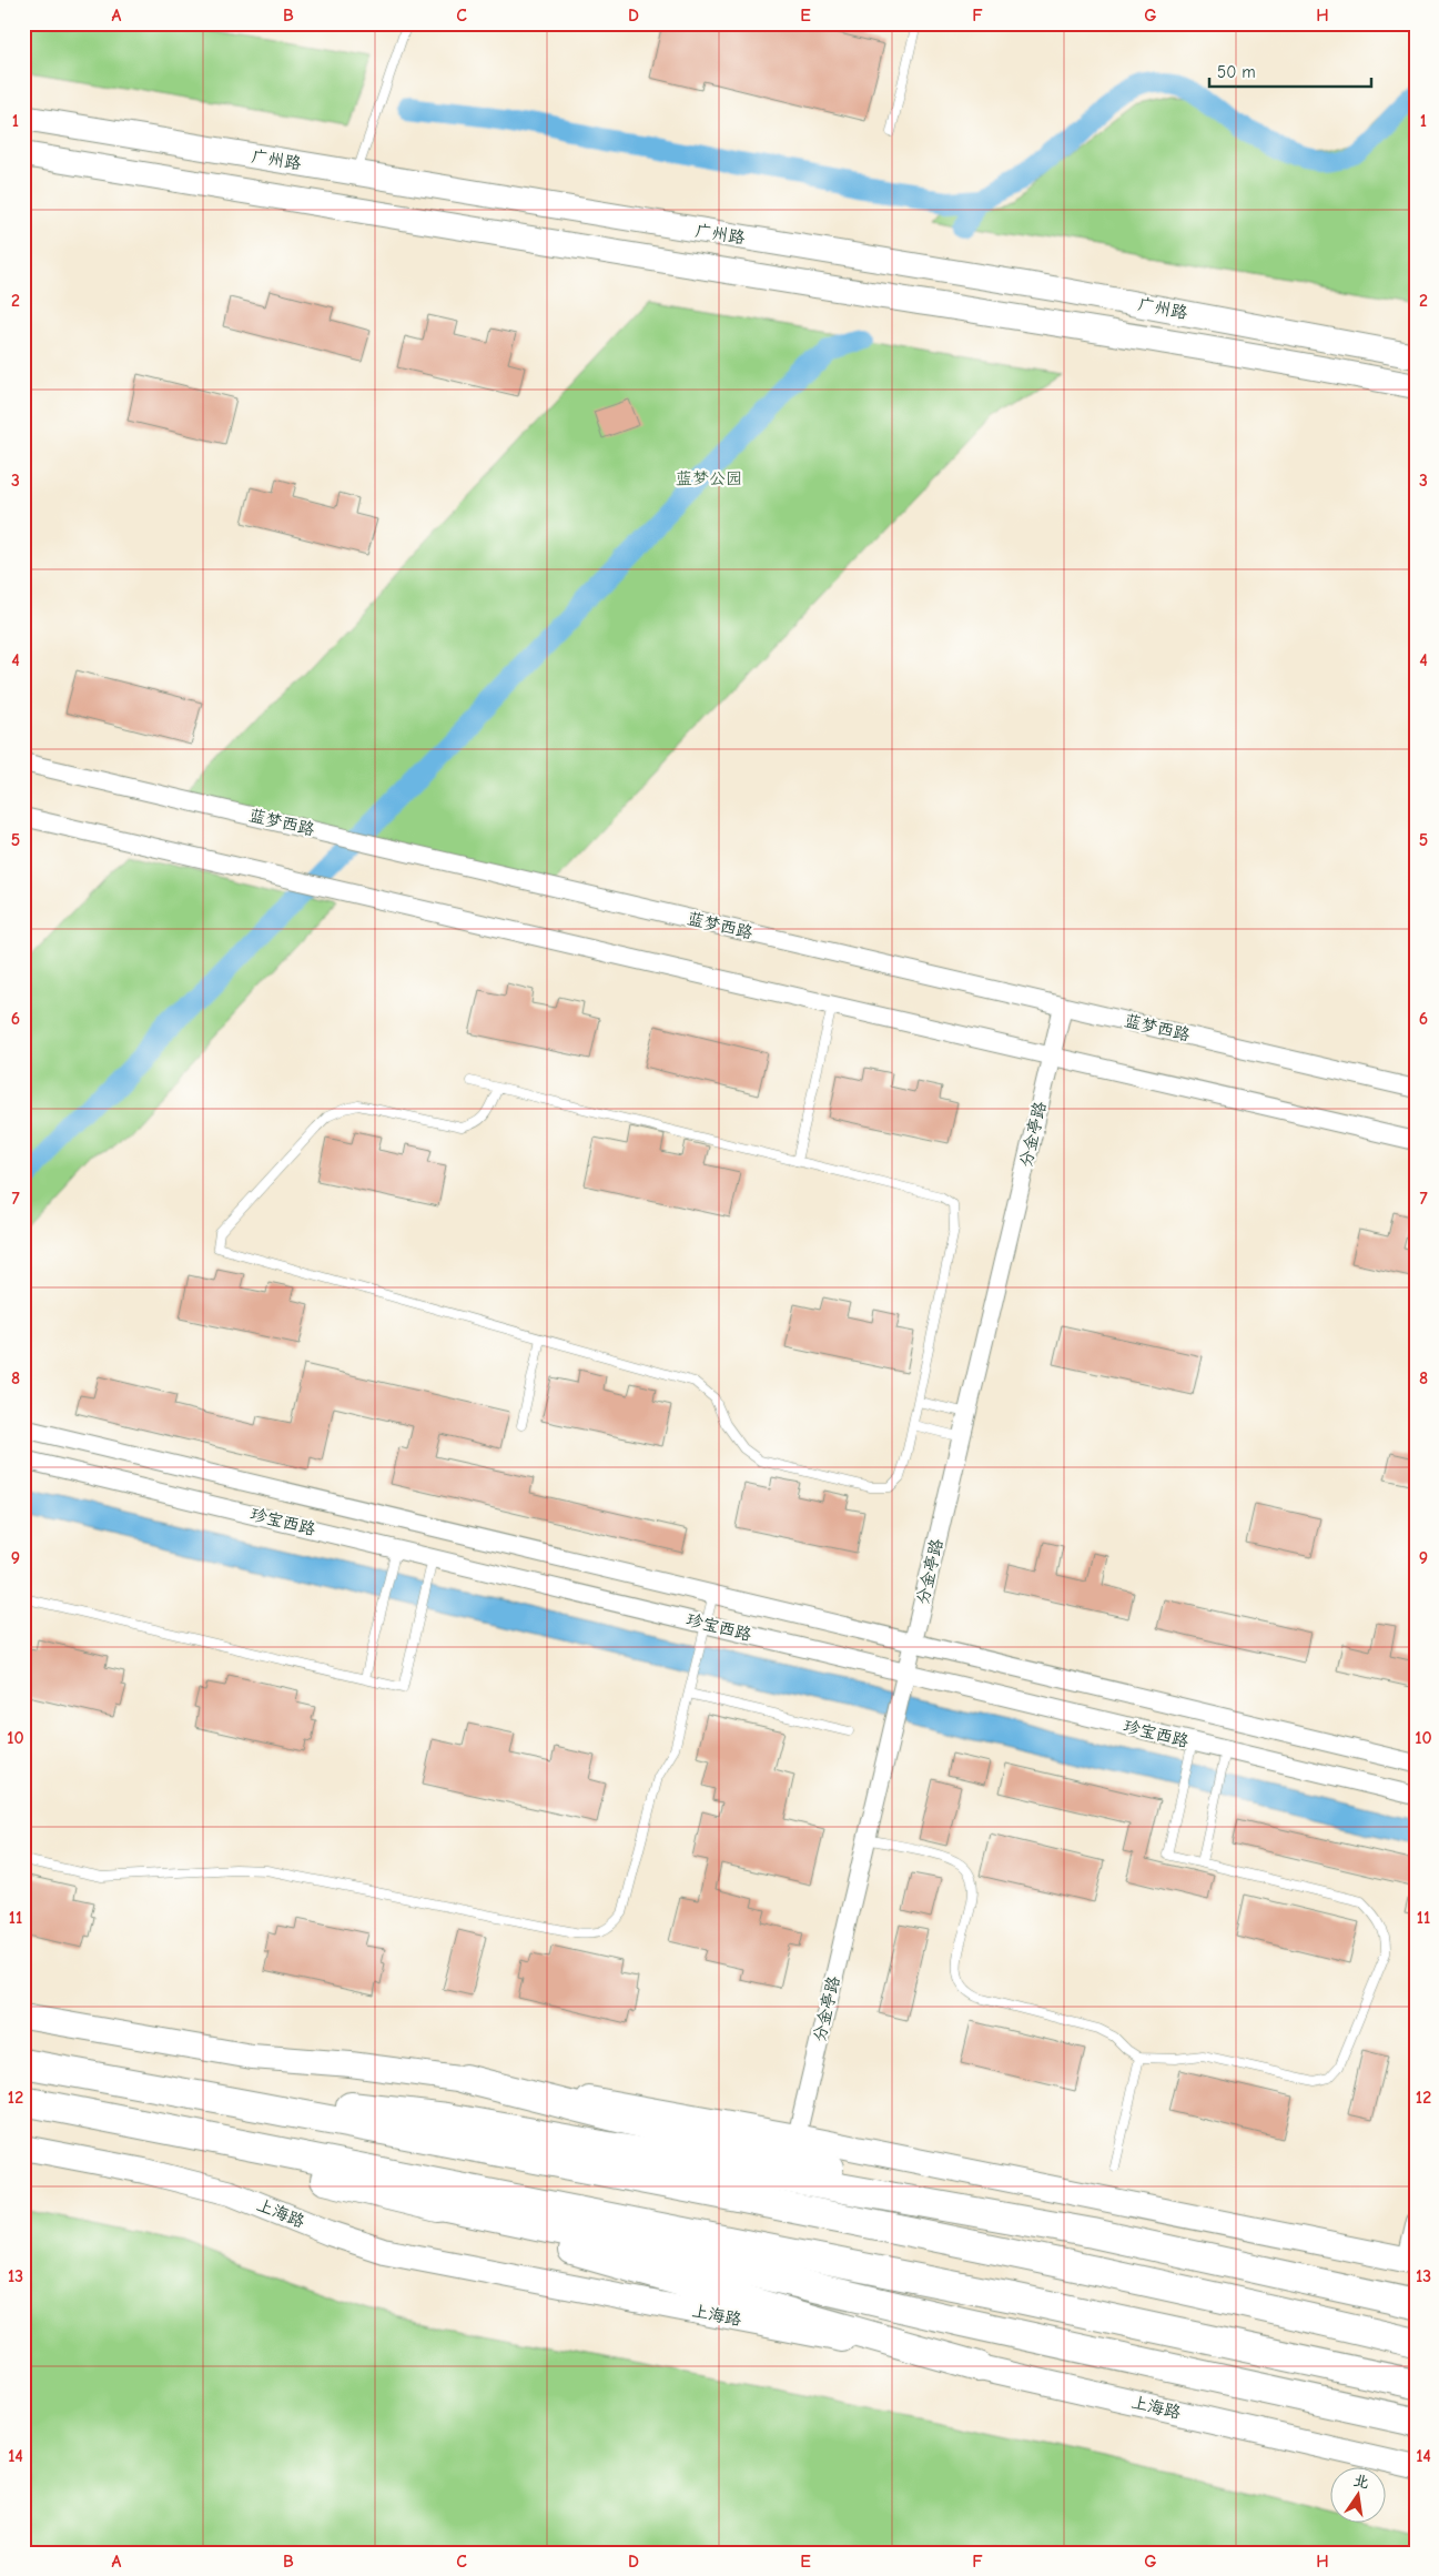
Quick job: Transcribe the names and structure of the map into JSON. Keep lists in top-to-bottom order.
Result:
{
  "streets": {
    "main road": ["广州路", "上海路"],
    "street": ["蓝梦西路", "分金亭路", "珍宝西路"]
  },
  "crossings": [
    ["蓝梦西路", "分金亭路"],
    ["分金亭路", "珍宝西路"]
  ],
  "parks": ["蓝梦公园"],
  "scale_bar": "50 m",
  "north": "top",
  "grid": {
    "columns": [
      "A",
      "B",
      "C",
      "D",
      "E",
      "F",
      "G",
      "H"
    ],
    "rows": [
      "1",
      "2",
      "3",
      "4",
      "5",
      "6",
      "7",
      "8",
      "9",
      "10",
      "11",
      "12",
      "13",
      "14"
    ]
  }
}
